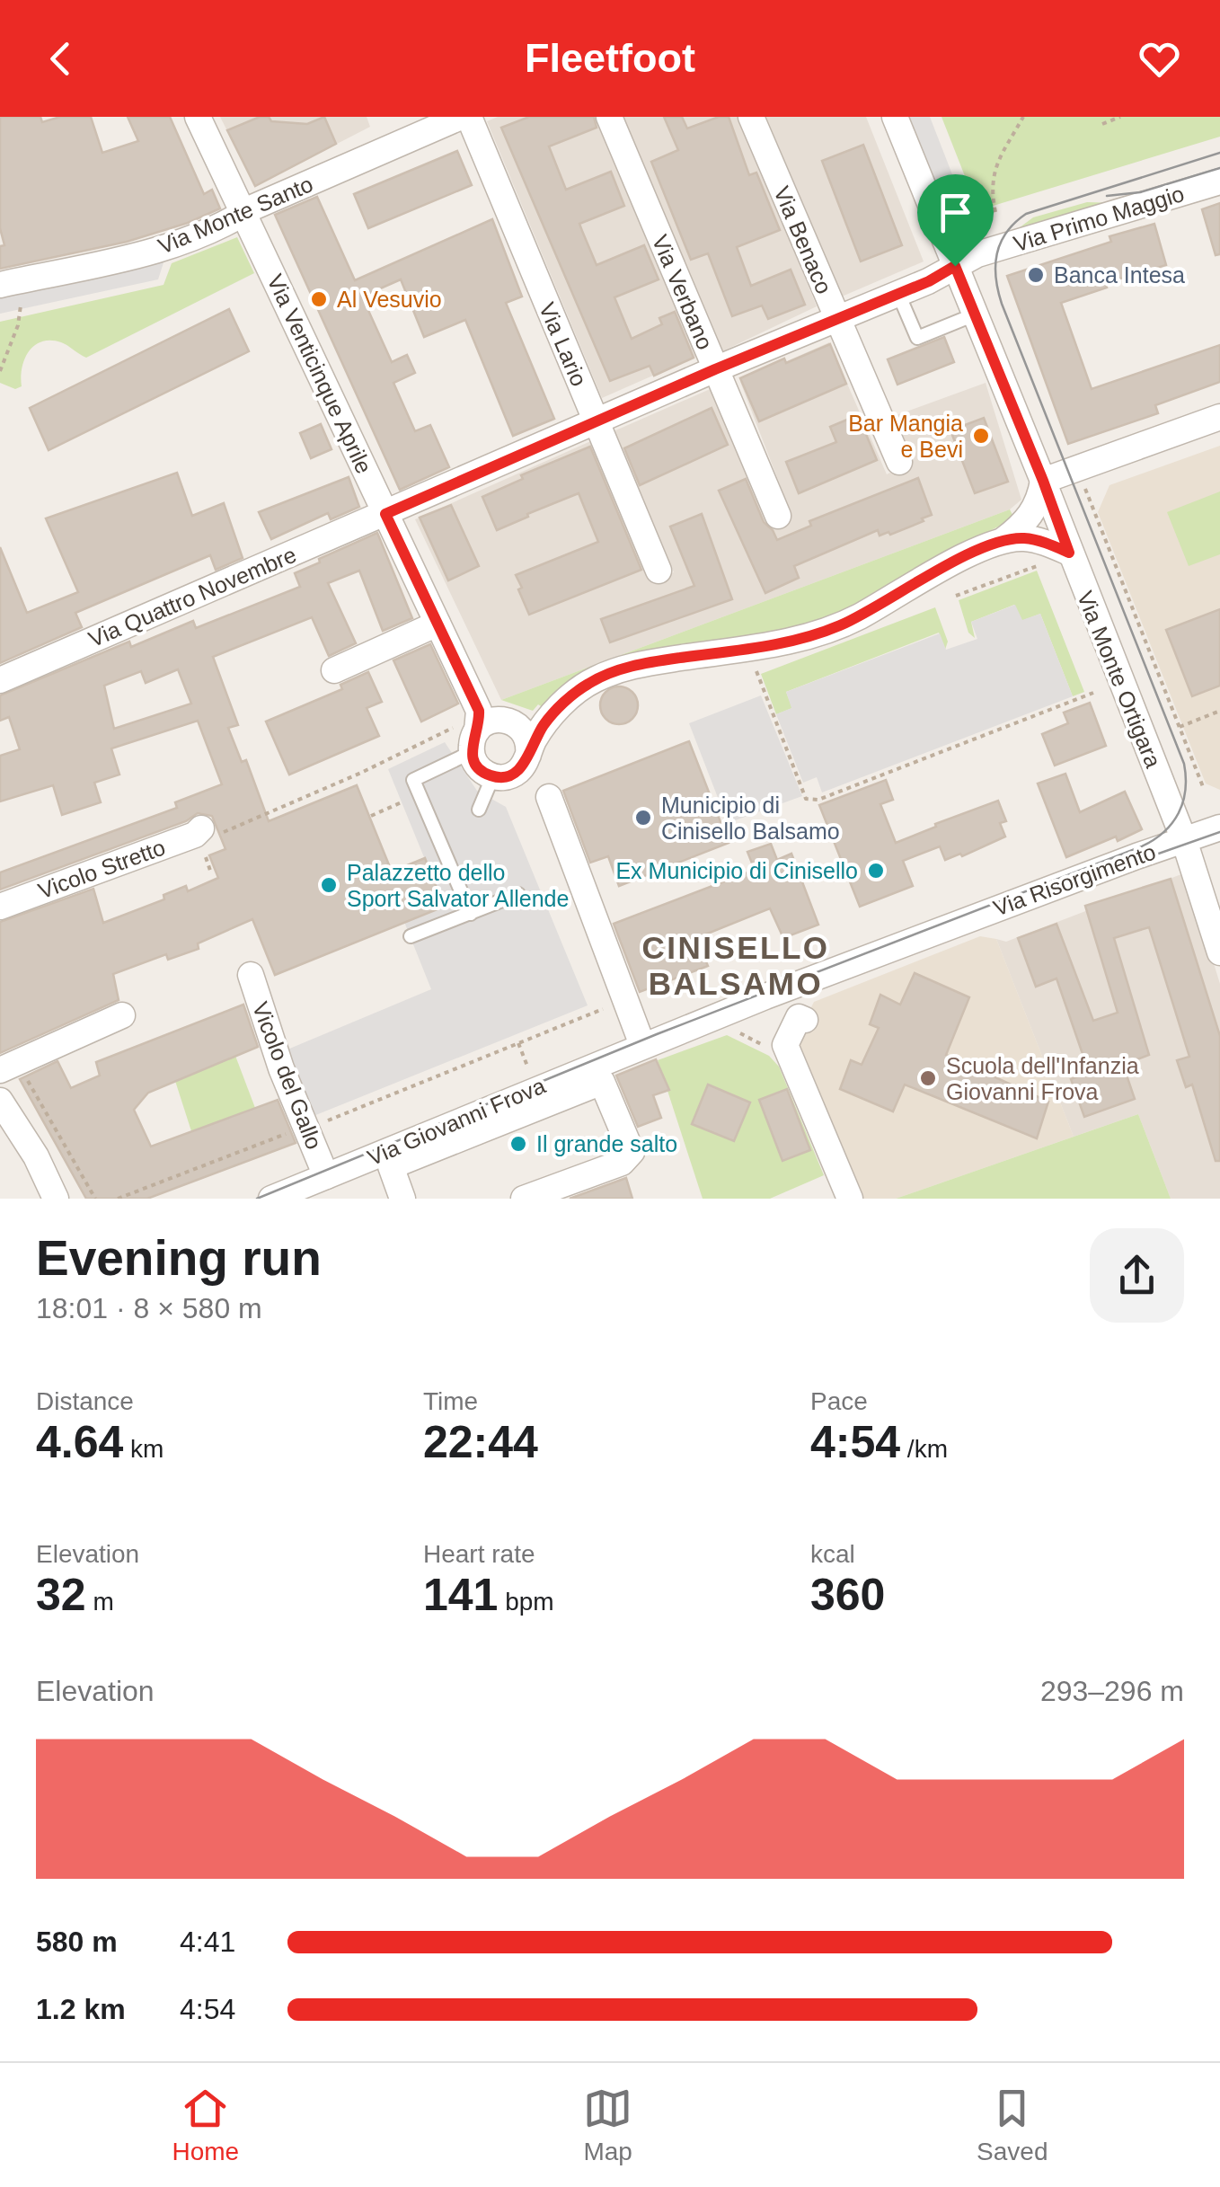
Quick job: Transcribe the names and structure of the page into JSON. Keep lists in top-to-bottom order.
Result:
{
  "streets": {
    "street": [
      "Via Monte Santo",
      "Via Primo Maggio",
      "Via Benaco",
      "Via Verbano",
      "Via Lario",
      "Via Venticinque Aprile",
      "Via Quattro Novembre",
      "Via Monte Ortigara",
      "Vicolo Stretto",
      "Via Risorgimento",
      "Vicolo del Gallo",
      "Via Giovanni Frova"
    ]
  },
  "crossings": [
    ["Via Monte Santo", "Via Venticinque Aprile"],
    ["Via Primo Maggio", "Via Benaco"],
    ["Via Primo Maggio", "Via Verbano"],
    ["Via Primo Maggio", "Via Lario"],
    ["Via Primo Maggio", "Via Venticinque Aprile"],
    ["Via Primo Maggio", "Via Quattro Novembre"],
    ["Via Primo Maggio", "Via Monte Ortigara"],
    ["Via Venticinque Aprile", "Via Quattro Novembre"],
    ["Via Monte Ortigara", "Via Risorgimento"],
    ["Via Risorgimento", "Via Giovanni Frova"],
    ["Vicolo del Gallo", "Via Giovanni Frova"]
  ],
  "districts": ["CINISELLO BALSAMO"],
  "places": [
    "Banca Intesa",
    "Al Vesuvio",
    "Bar Mangia e Bevi",
    "Municipio di Cinisello Balsamo",
    "Ex Municipio di Cinisello",
    "Palazzetto dello Sport Salvator Allende",
    "Scuola dell'Infanzia Giovanni Frova",
    "Il grande salto"
  ],
  "page": {
    "header": "Fleetfoot",
    "heading": ["Evening run", "18:01 · 8 × 580 m"],
    "stats": [
      ["Distance", "4.64 km"],
      ["Time", "22:44"],
      ["Pace", "4:54 /km"],
      ["Elevation", "32 m"],
      ["Heart rate", "141 bpm"],
      ["kcal", "360"]
    ],
    "chart": ["Elevation", "293–296 m"],
    "list": [
      {
        "name": "580 m",
        "note": "4:41"
      },
      {
        "name": "1.2 km",
        "note": "4:54"
      }
    ],
    "tabs": ["Home", "Map", "Saved"]
  }
}
